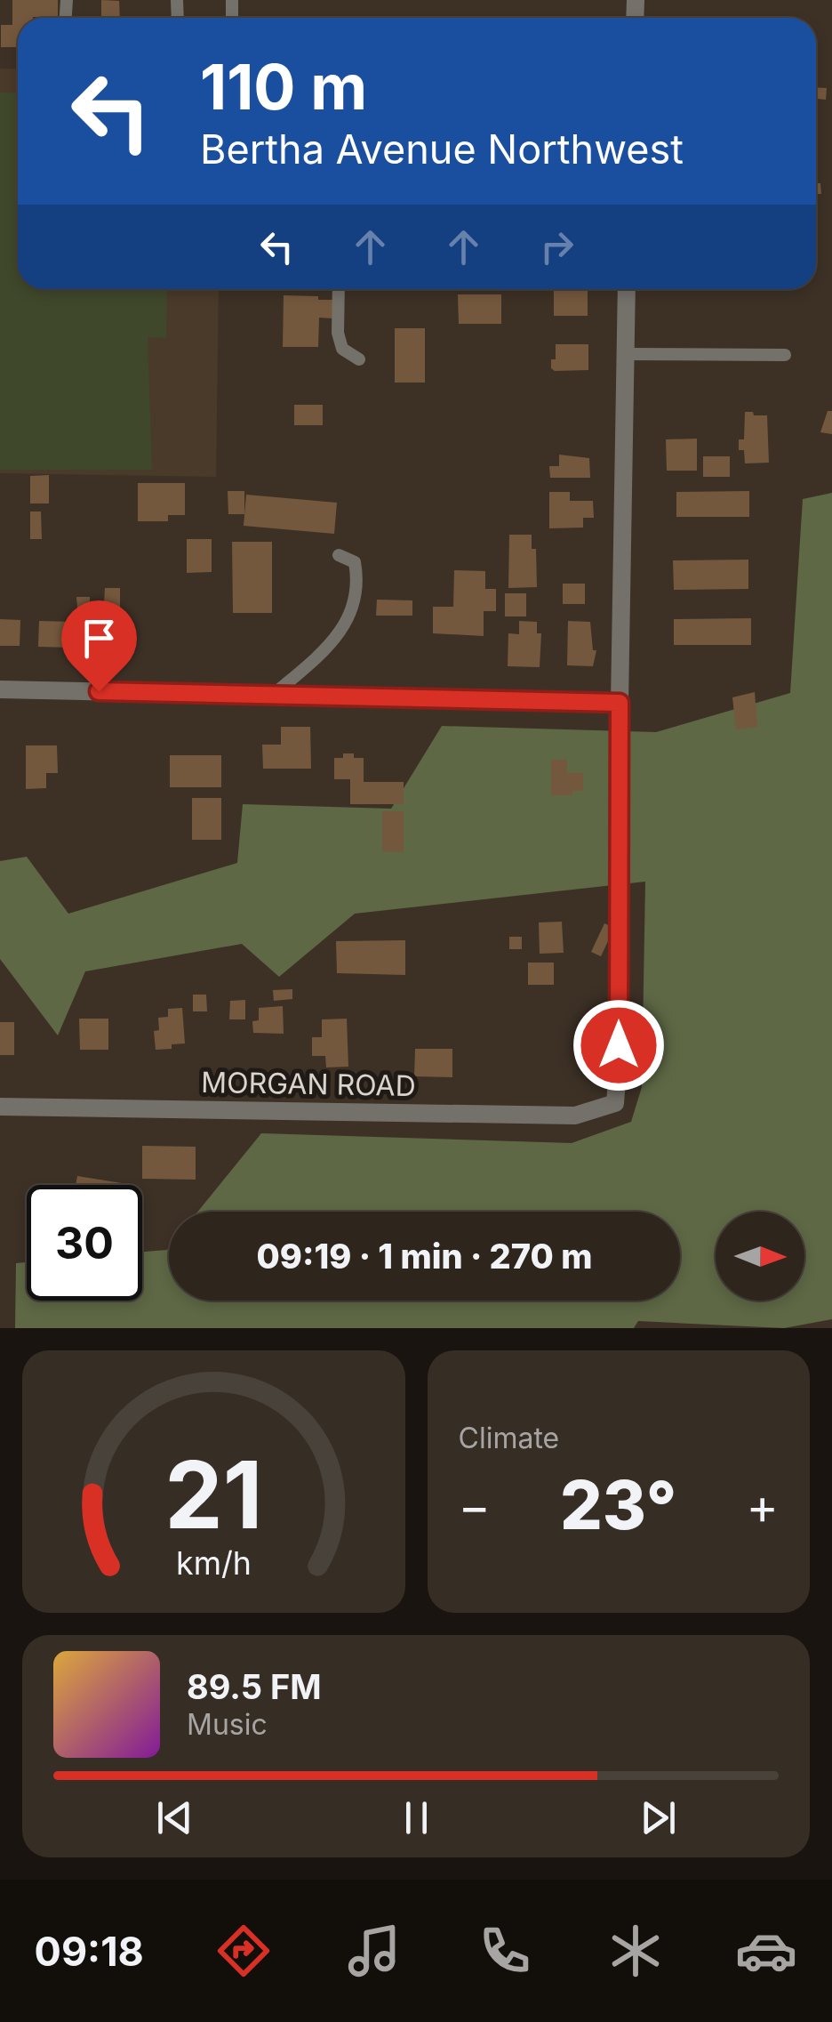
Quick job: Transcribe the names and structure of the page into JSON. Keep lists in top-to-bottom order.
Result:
{
  "streets": {
    "street": ["MORGAN ROAD"]
  },
  "north": "right",
  "page": {
    "turn": ["110 m", "Bertha Avenue Northwest"],
    "limit": "30",
    "trip": "09:19 · 1 min · 270 m",
    "tile": "Climate",
    "heat": ["−", "23°", "+"],
    "song": ["89.5 FM", "Music"],
    "tabs": "09:18",
    "gauge": ["21", "km/h"]
  }
}
